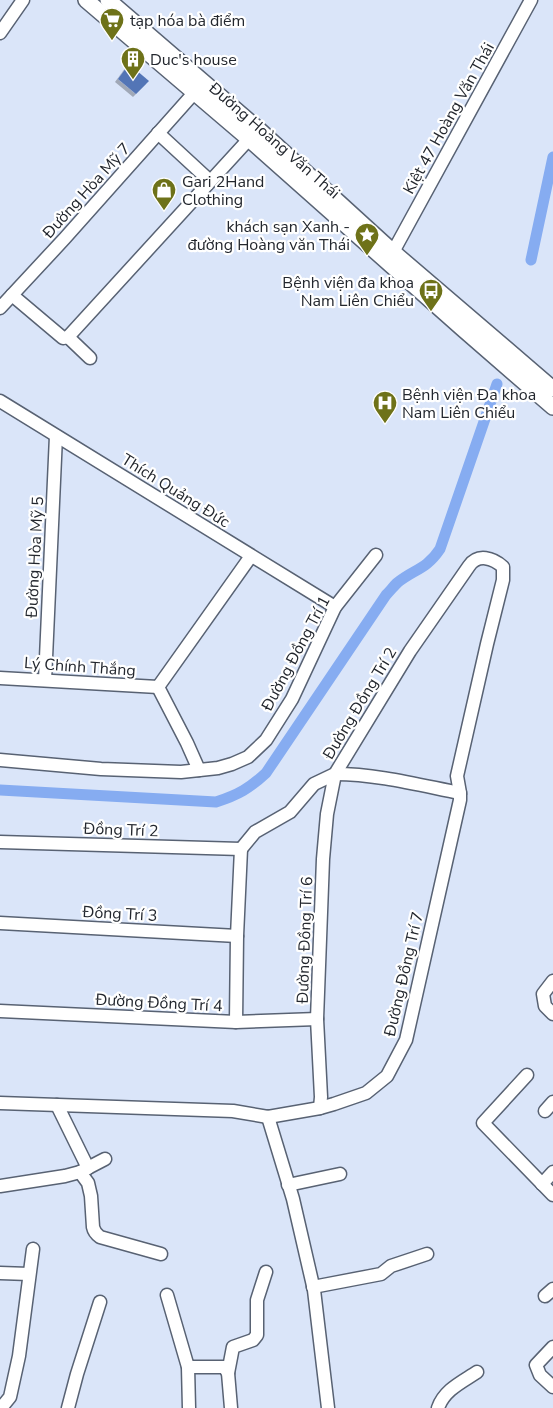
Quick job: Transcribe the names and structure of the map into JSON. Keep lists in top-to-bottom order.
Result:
{
  "streets": {
    "main road": ["Đường Hoàng Văn Thái"],
    "street": [
      "Kiệt 47 Hoàng Văn Thái",
      "Đường Hòa Mỹ 7",
      "Thích Quảng Đức",
      "Đường Hòa Mỹ 5",
      "Đường Đồng Trí 1",
      "Lý Chính Thắng",
      "Đường Đồng Trí 2",
      "Đồng Trí 2",
      "Đồng Trí 3",
      "Đường Đồng Trí 6",
      "Đường Đồng Trí 7",
      "Đường Đồng Trí 4"
    ]
  },
  "crossings": [
    ["Kiệt 47 Hoàng Văn Thái", "Đường Hoàng Văn Thái"],
    ["Đường Hoàng Văn Thái", "Đường Hòa Mỹ 7"],
    ["Thích Quảng Đức", "Đường Hòa Mỹ 5"],
    ["Thích Quảng Đức", "Đường Đồng Trí 1"],
    ["Đường Hòa Mỹ 5", "Lý Chính Thắng"],
    ["Đường Đồng Trí 2", "Đồng Trí 2"],
    ["Đường Đồng Trí 2", "Đường Đồng Trí 6"],
    ["Đường Đồng Trí 2", "Đường Đồng Trí 7"],
    ["Đường Đồng Trí 6", "Đường Đồng Trí 7"],
    ["Đường Đồng Trí 6", "Đường Đồng Trí 4"]
  ],
  "places": {
    "supermarket": ["tạp hóa bà điểm"],
    "building": ["Duc's house"],
    "shop": ["Gari 2Hand Clothing"],
    "place": ["khách sạn Xanh - đường Hoàng văn Thái"],
    "bus stop": ["Bệnh viện đa khoa Nam Liên Chiểu"],
    "hospital": ["Bệnh viện Đa khoa Nam Liên Chiểu"]
  }
}
